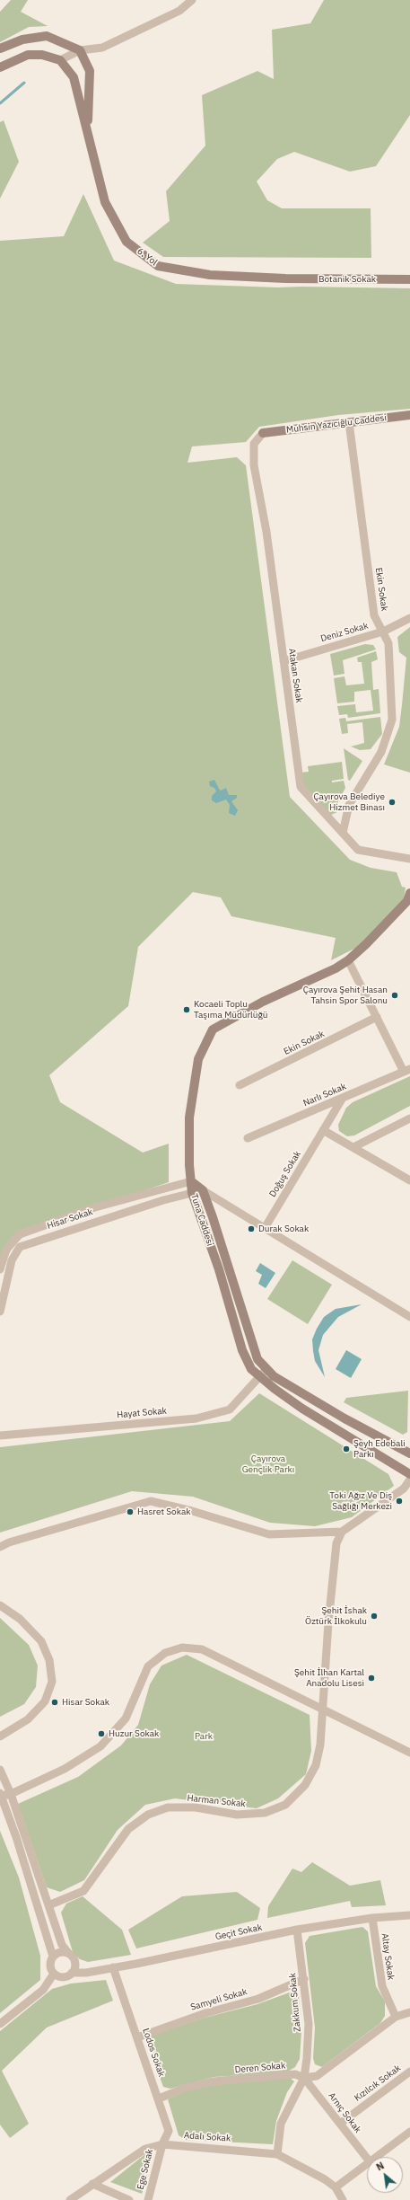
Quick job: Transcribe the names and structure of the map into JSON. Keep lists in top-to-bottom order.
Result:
{
  "streets": {
    "street": [
      "6. Yol",
      "Botanik Sokak",
      "Muhsin Yazıcığlu Caddesi",
      "Ekin Sokak",
      "Deniz Sokak",
      "Atakan Sokak",
      "Narlı Sokak",
      "Doğuş Sokak",
      "Hisar Sokak",
      "Tuna Caddesi",
      "Hayat Sokak",
      "Harman Sokak",
      "Geçit Sokak",
      "Altay Sokak",
      "Samyeli Sokak",
      "Zakkum Sokak",
      "Lodos Sokak",
      "Deren Sokak",
      "Kızılcık Sokak",
      "Arnıç Sokak",
      "Adalı Sokak",
      "Ege Sokak"
    ]
  },
  "crossings": [
    ["6. Yol", "Botanik Sokak"],
    ["Muhsin Yazıcığlu Caddesi", "Ekin Sokak"],
    ["Muhsin Yazıcığlu Caddesi", "Atakan Sokak"],
    ["Ekin Sokak", "Deniz Sokak"],
    ["Ekin Sokak", "Atakan Sokak"],
    ["Deniz Sokak", "Atakan Sokak"],
    ["Narlı Sokak", "Doğuş Sokak"],
    ["Hisar Sokak", "Tuna Caddesi"],
    ["Tuna Caddesi", "Hayat Sokak"],
    ["Geçit Sokak", "Altay Sokak"],
    ["Geçit Sokak", "Zakkum Sokak"],
    ["Geçit Sokak", "Lodos Sokak"],
    ["Altay Sokak", "Deren Sokak"],
    ["Samyeli Sokak", "Zakkum Sokak"],
    ["Samyeli Sokak", "Lodos Sokak"],
    ["Zakkum Sokak", "Deren Sokak"],
    ["Zakkum Sokak", "Arnıç Sokak"],
    ["Zakkum Sokak", "Adalı Sokak"],
    ["Lodos Sokak", "Deren Sokak"],
    ["Lodos Sokak", "Adalı Sokak"],
    ["Lodos Sokak", "Ege Sokak"],
    ["Deren Sokak", "Arnıç Sokak"],
    ["Kızılcık Sokak", "Arnıç Sokak"],
    ["Adalı Sokak", "Ege Sokak"]
  ],
  "parks": ["Çayırova Gençlik Parkı", "Park"],
  "places": [
    "Çayırova Belediye Hizmet Binası",
    "Çayırova Şehit Hasan Tahsin Spor Salonu",
    "Kocaeli Toplu Taşıma Müdürlüğü",
    "Durak Sokak",
    "Şeyh Edebali Parkı",
    "Toki Ağız Ve Diş Sağlığı Merkezi",
    "Hasret Sokak",
    "Şehit İshak Öztürk İlkokulu",
    "Şehit İlhan Kartal Anadolu Lisesi",
    "Hisar Sokak",
    "Huzur Sokak"
  ],
  "north": "top left"
}
